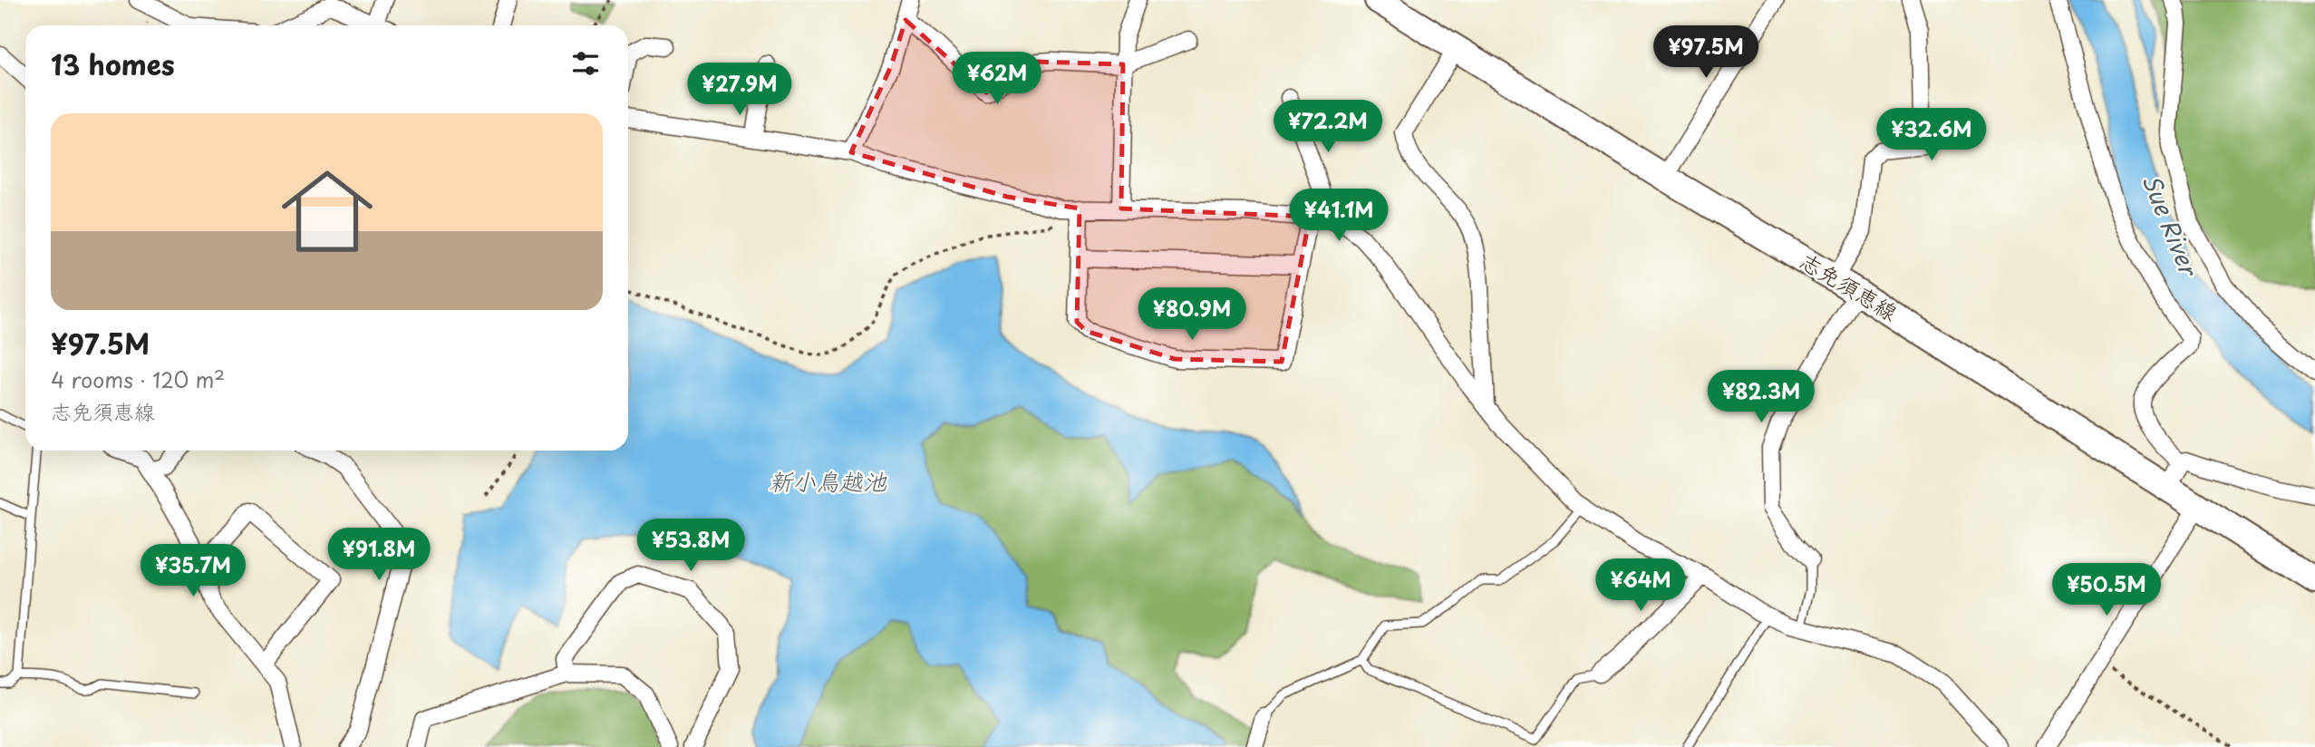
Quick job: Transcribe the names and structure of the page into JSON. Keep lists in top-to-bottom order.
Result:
{
  "streets": {
    "main road": ["志免須恵線"]
  },
  "water": ["Sue River", "新小鳥越池"],
  "page": {
    "price": [
      "¥97.5M",
      "¥62M",
      "¥27.9M",
      "¥72.2M",
      "¥32.6M",
      "¥41.1M",
      "¥80.9M",
      "¥82.3M",
      "¥53.8M",
      "¥91.8M",
      "¥35.7M",
      "¥64M",
      "¥50.5M"
    ],
    "heading": "13 homes",
    "list": [
      {
        "name": "¥97.5M",
        "note": "4 rooms · 120 m² · 志免須恵線"
      }
    ]
  }
}
